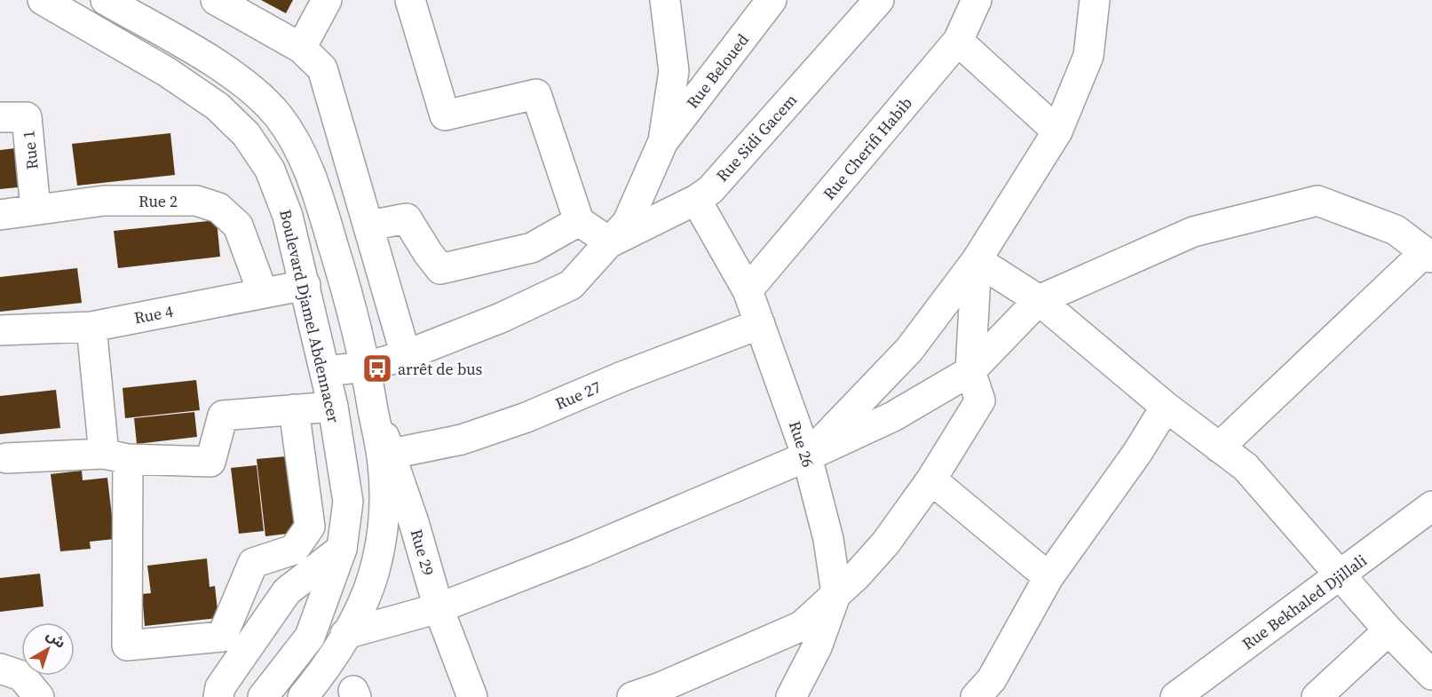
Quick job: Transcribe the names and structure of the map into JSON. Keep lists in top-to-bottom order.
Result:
{
  "streets": {
    "street": [
      "Rue Beloued",
      "Rue Sidi Gacem",
      "Rue Cherifi Habib",
      "Rue 1",
      "Rue 2",
      "Rue 4",
      "Boulevard Djamel Abdennacer",
      "Rue 27",
      "Rue 26",
      "Rue 29",
      "Rue Bekhaled Djillali"
    ]
  },
  "crossings": [
    ["Rue Sidi Gacem", "Rue 26"],
    ["Rue Cherifi Habib", "Rue 26"],
    ["Rue 1", "Rue 2"],
    ["Rue 2", "Rue 4"],
    ["Rue 4", "Boulevard Djamel Abdennacer"],
    ["Rue 27", "Rue 26"],
    ["Rue 27", "Rue 29"]
  ],
  "places": {
    "bus stop": ["arrêt de bus"]
  },
  "north": "top right"
}
